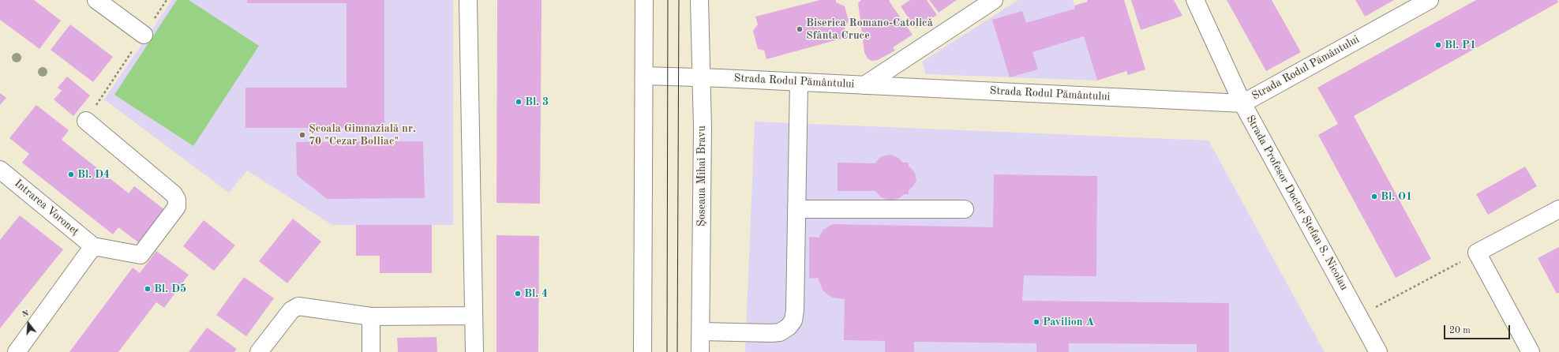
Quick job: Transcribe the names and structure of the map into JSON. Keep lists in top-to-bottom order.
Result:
{
  "streets": {
    "street": [
      "Strada Rodul Pământului",
      "Șoseaua Mihai Bravu",
      "Strada Profesor Doctor Ștefan S. Nicolau",
      "Intrarea Voroneț"
    ]
  },
  "crossings": [
    ["Strada Rodul Pământului", "Șoseaua Mihai Bravu"],
    ["Strada Rodul Pământului", "Strada Profesor Doctor Ștefan S. Nicolau"]
  ],
  "places": [
    "Biserica Romano-Catolică Sfânta Cruce",
    "Bl. P1",
    "Bl. 3",
    "Școala Gimnazială nr. 70 \"Cezar Bolliac\"",
    "Bl. D4",
    "Bl. O1",
    "Bl. D5",
    "Bl. 4",
    "Pavilion A"
  ],
  "scale_bar": "20 m",
  "north": "top"
}
